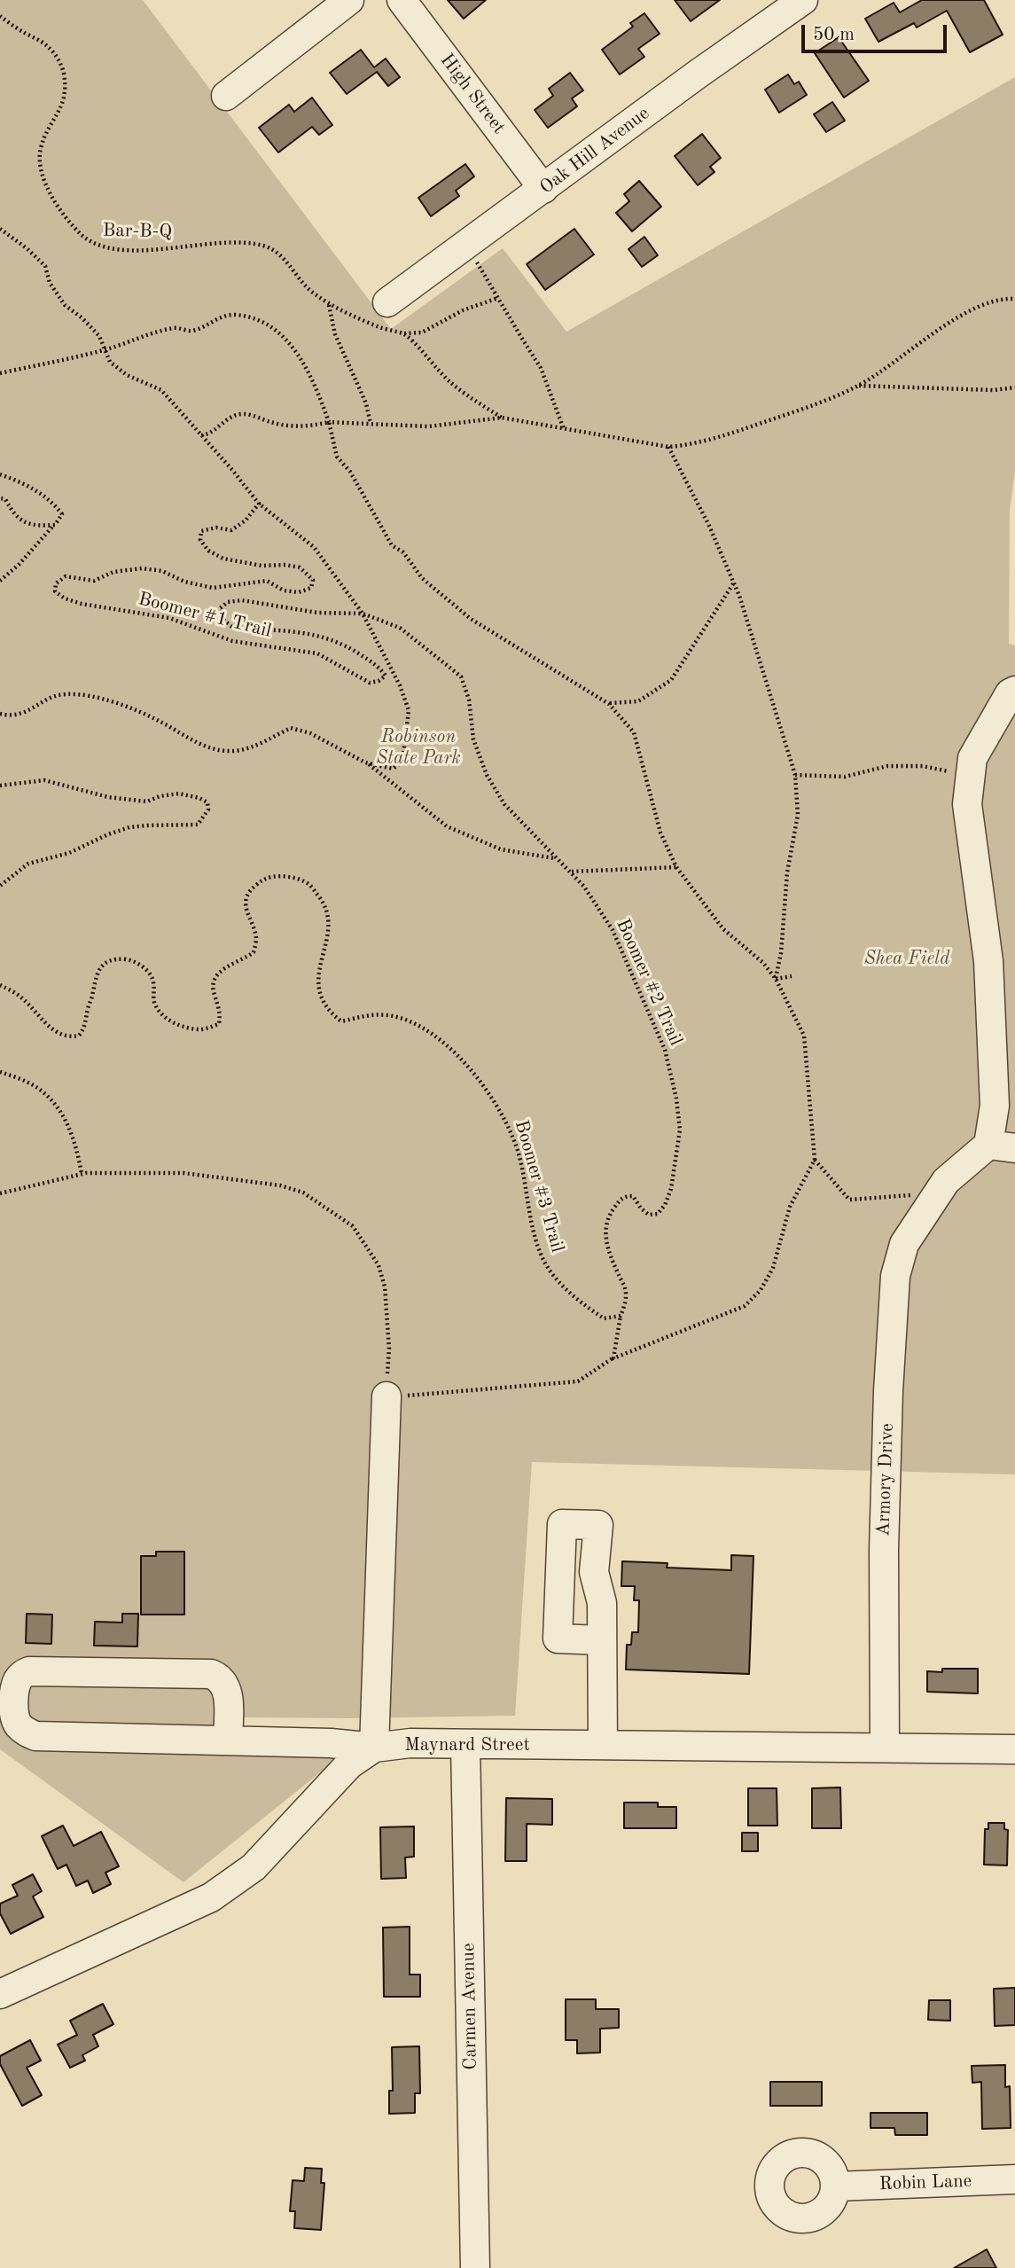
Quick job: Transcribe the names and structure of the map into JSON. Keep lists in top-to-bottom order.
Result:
{
  "streets": {
    "street": [
      "High Street",
      "Oak Hill Avenue",
      "Armory Drive",
      "Maynard Street",
      "Carmen Avenue",
      "Robin Lane"
    ],
    "path": [
      "Bar-B-Q",
      "Boomer #1 Trail",
      "Boomer #2 Trail",
      "Boomer #3 Trail"
    ]
  },
  "crossings": [
    ["High Street", "Oak Hill Avenue"],
    ["Boomer #1 Trail", "Boomer #2 Trail"],
    ["Boomer #2 Trail", "Boomer #3 Trail"],
    ["Armory Drive", "Maynard Street"],
    ["Maynard Street", "Carmen Avenue"]
  ],
  "parks": ["Robinson State Park", "Shea Field"],
  "scale_bar": "50 m"
}
